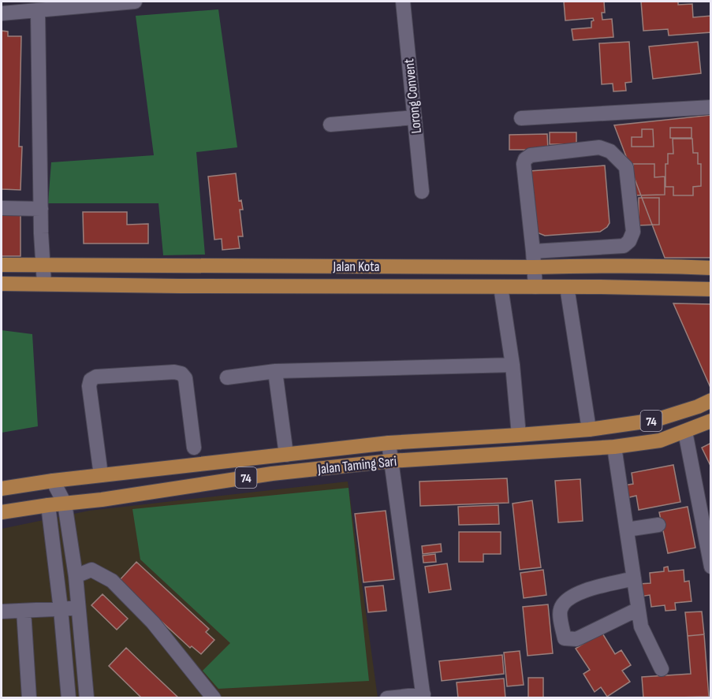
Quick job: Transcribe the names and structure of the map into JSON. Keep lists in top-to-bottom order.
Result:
{
  "streets": {
    "main road": ["Jalan Kota", "74", "Jalan Taming Sari"],
    "street": ["Lorong Convent"]
  }
}
